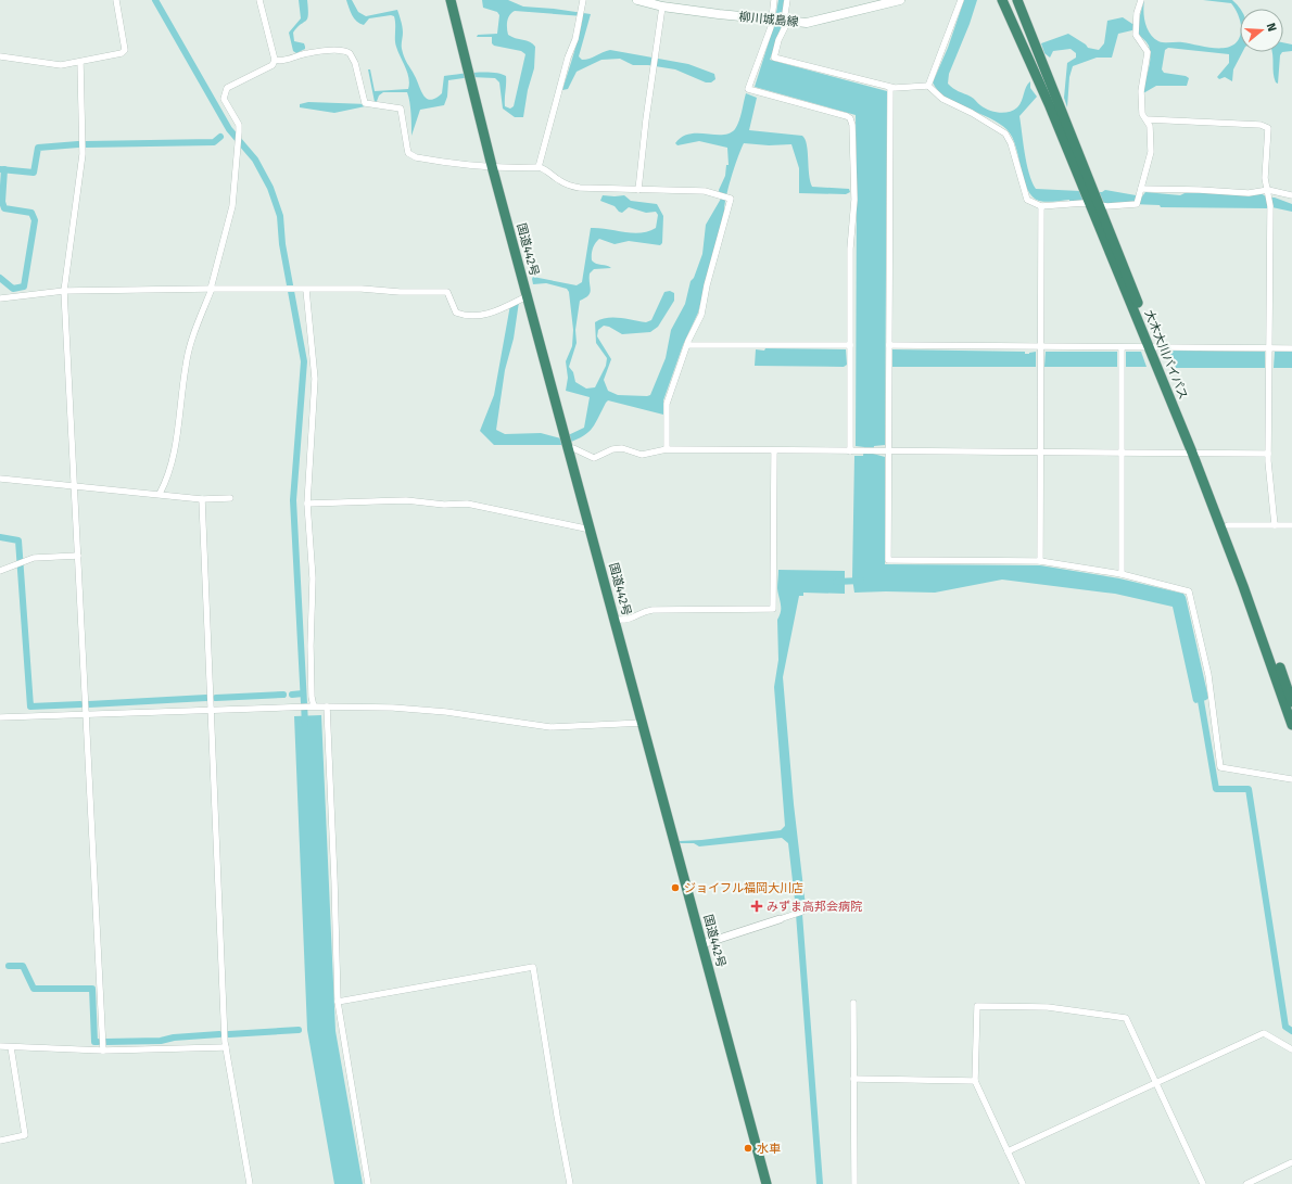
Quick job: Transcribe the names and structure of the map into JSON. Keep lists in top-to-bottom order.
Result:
{
  "streets": {
    "highway": ["国道442号", "大木大川バイパス"],
    "main road": ["柳川城島線"]
  },
  "places": {
    "other": ["ジョイフル福岡大川店", "水車"],
    "health": ["みずま高邦会病院"]
  },
  "north": "right"
}
